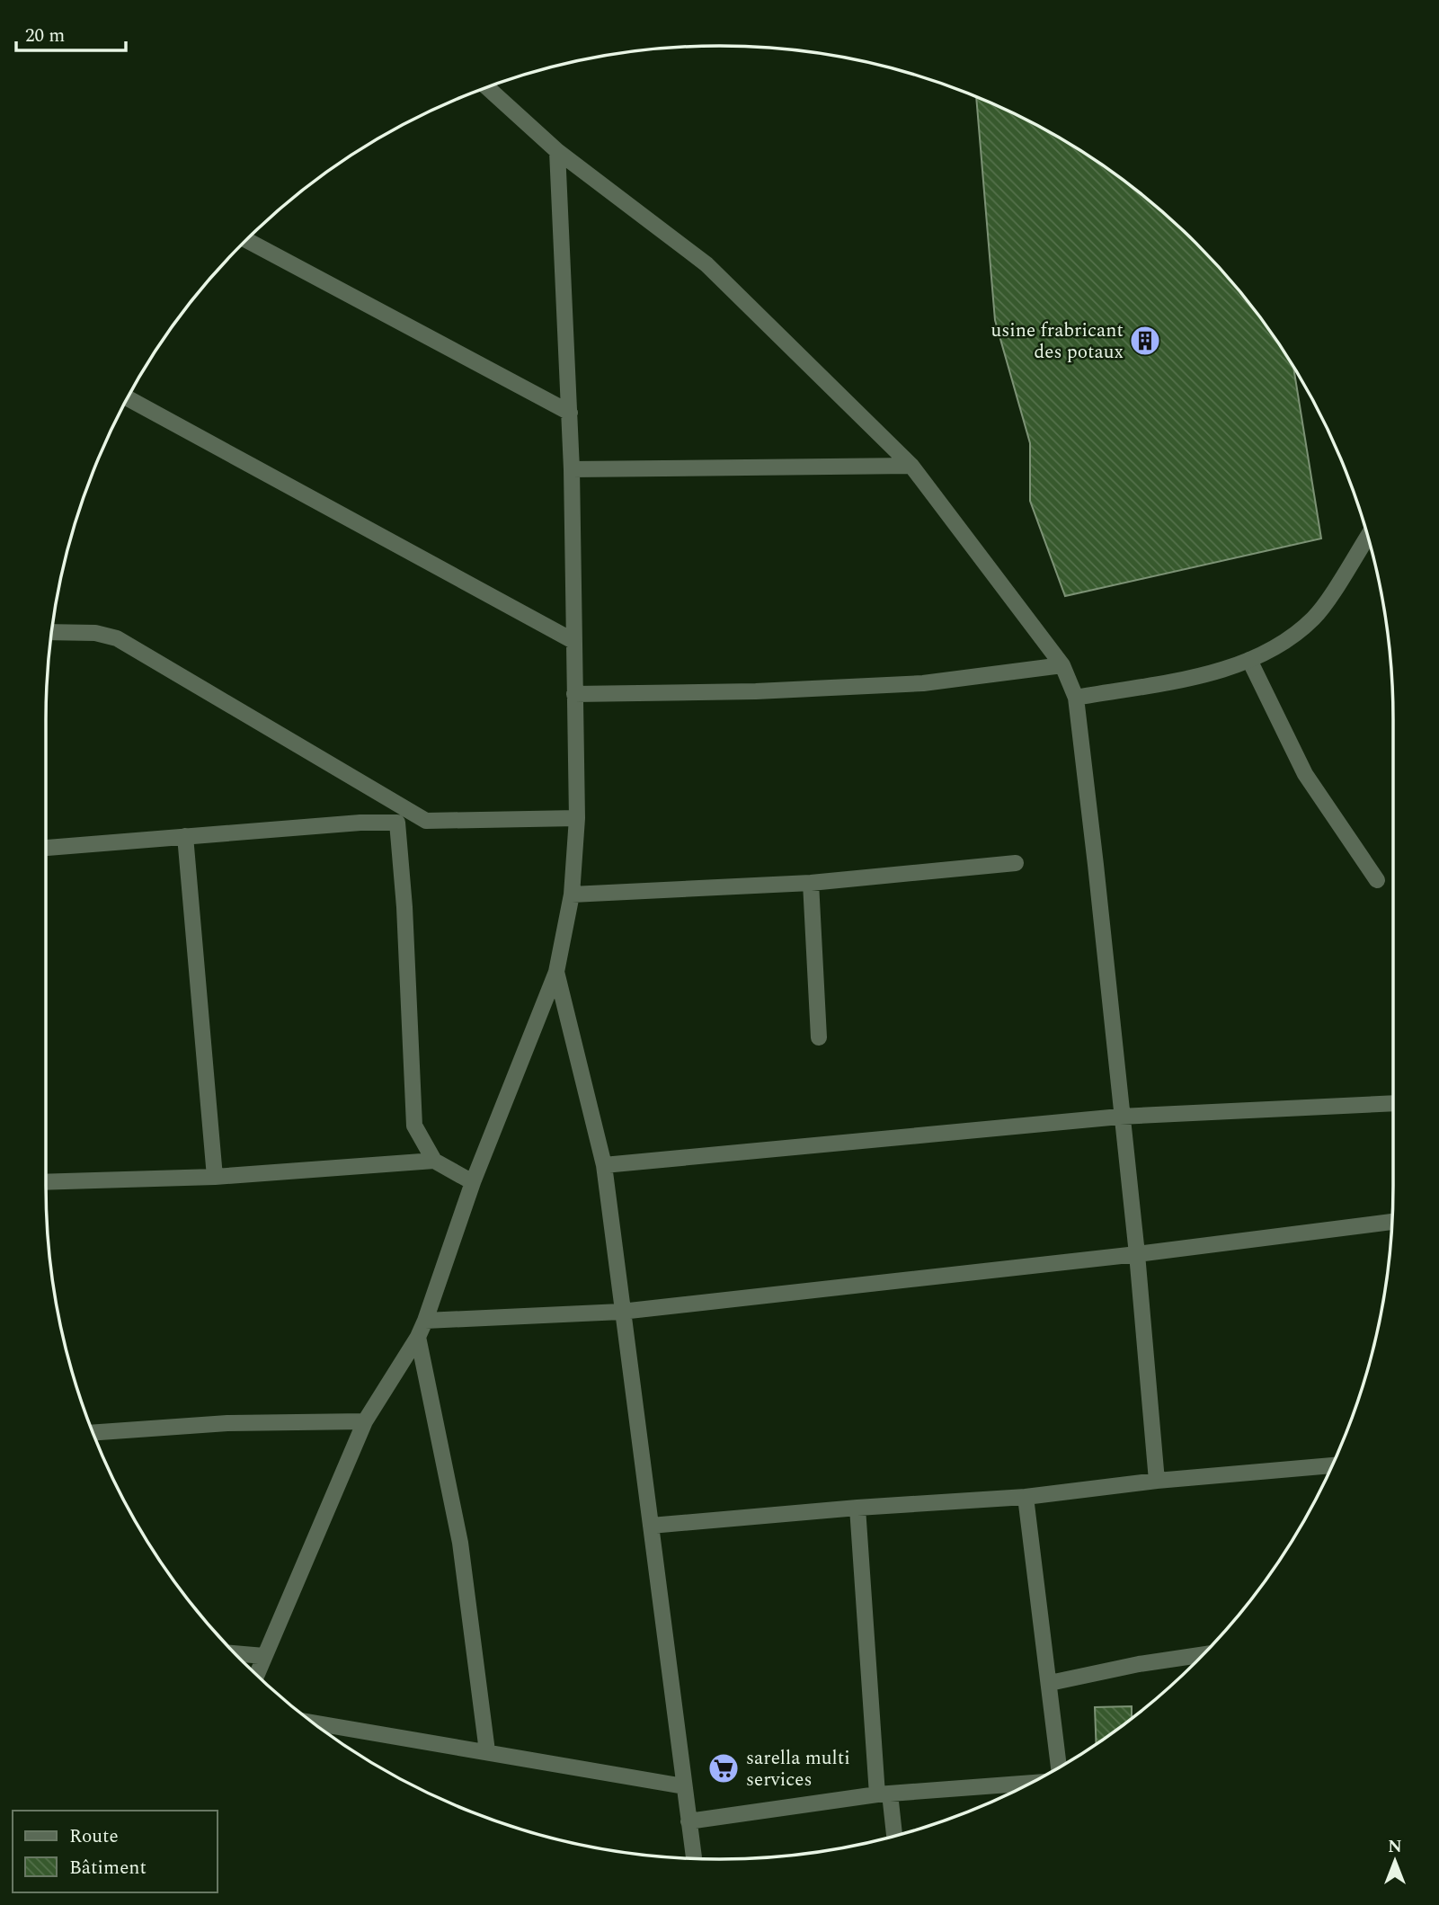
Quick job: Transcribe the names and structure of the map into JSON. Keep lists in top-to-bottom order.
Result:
{
  "places": {
    "building": ["usine frabricant des potaux"],
    "supermarket": ["sarella multi services"]
  },
  "legend": ["Route", "Bâtiment"],
  "scale_bar": "20 m",
  "north": "top"
}
